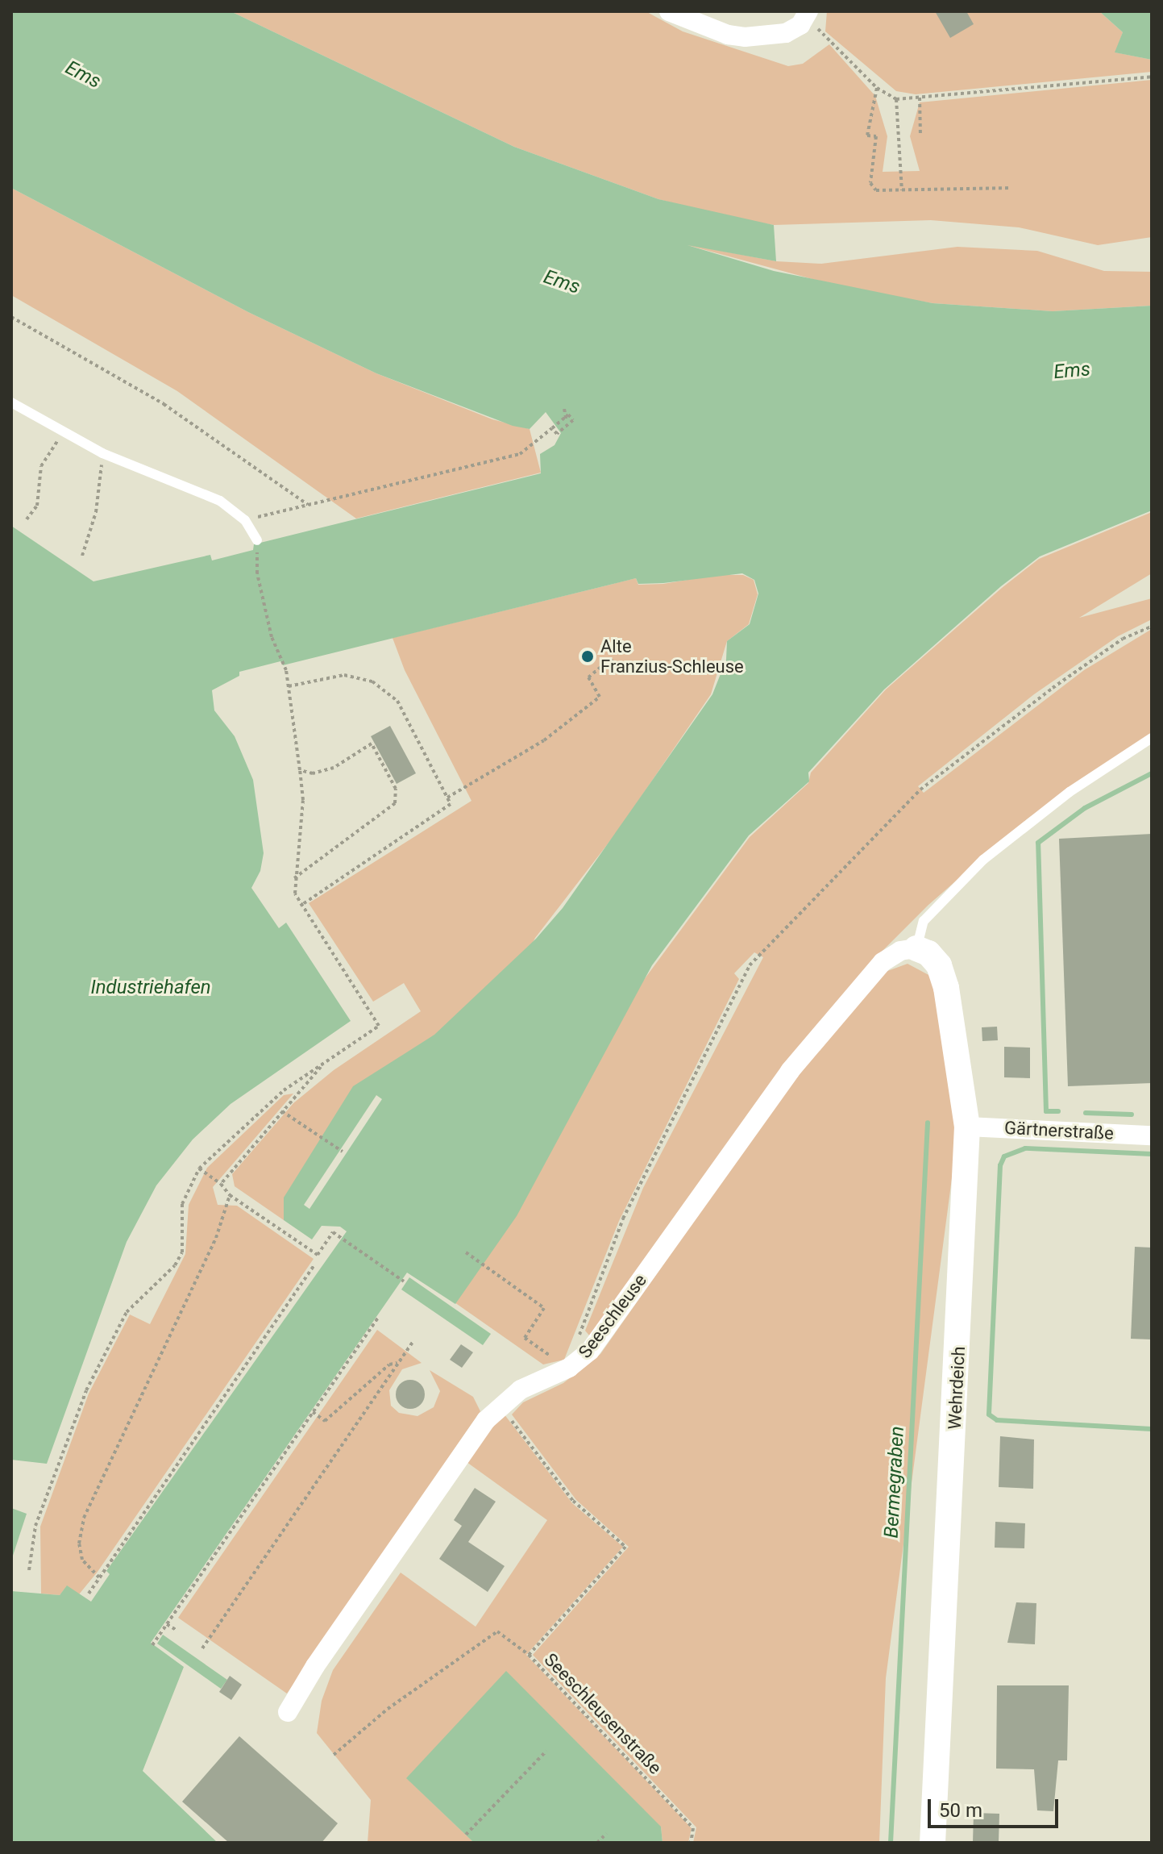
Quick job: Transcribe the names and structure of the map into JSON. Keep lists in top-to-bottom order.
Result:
{
  "streets": {
    "street": ["Gärtnerstraße", "Seeschleuse", "Wehrdeich"],
    "path": ["Seeschleusenstraße"]
  },
  "crossings": [
    ["Gärtnerstraße", "Wehrdeich"],
    ["Seeschleuse", "Wehrdeich"],
    ["Seeschleuse", "Seeschleusenstraße"]
  ],
  "water": ["Ems", "Industriehafen", "Bermegraben"],
  "places": ["Alte Franzius-Schleuse"],
  "scale_bar": "50 m"
}
